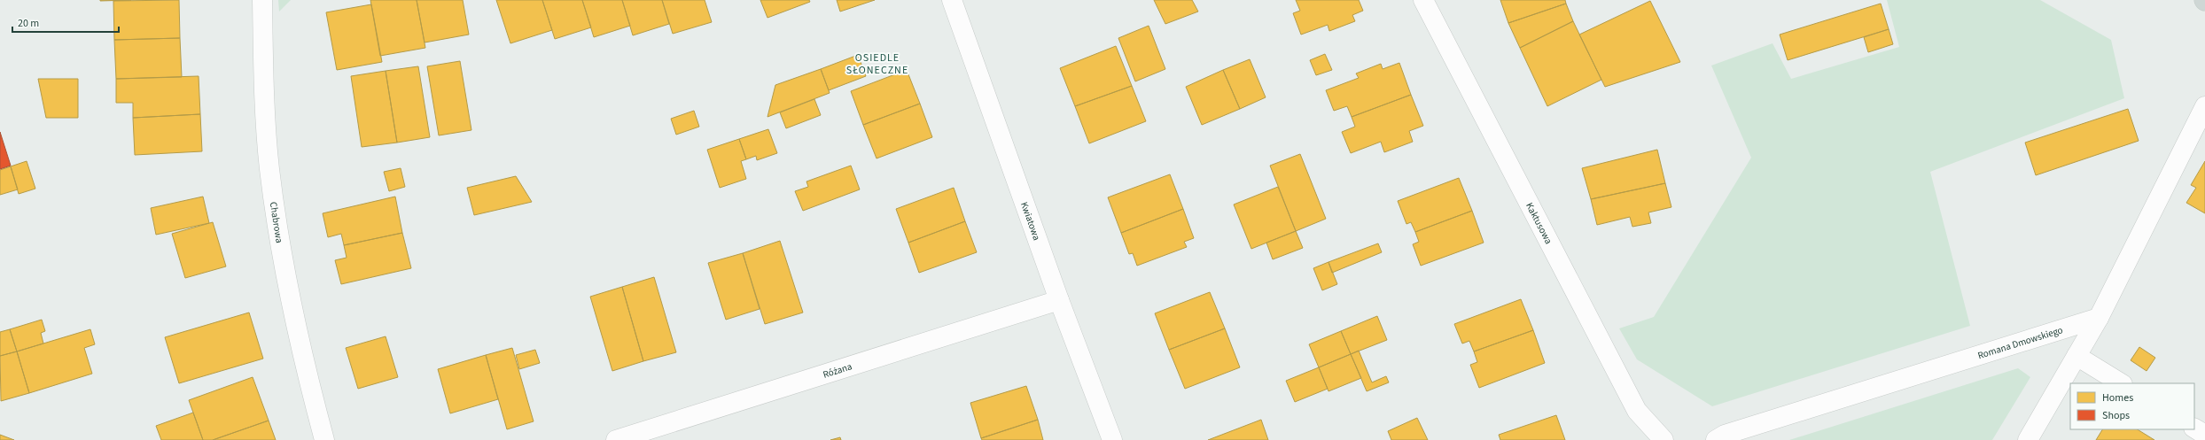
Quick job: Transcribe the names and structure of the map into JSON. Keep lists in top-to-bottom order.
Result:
{
  "streets": {
    "street": [
      "Kwiatowa",
      "Chabrowa",
      "Kaktusowa",
      "Romana Dmowskiego",
      "Różana"
    ]
  },
  "crossings": [
    ["Kwiatowa", "Różana"]
  ],
  "districts": ["OSIEDLE SŁONECZNE"],
  "legend": ["Homes", "Shops"],
  "scale_bar": "20 m"
}
